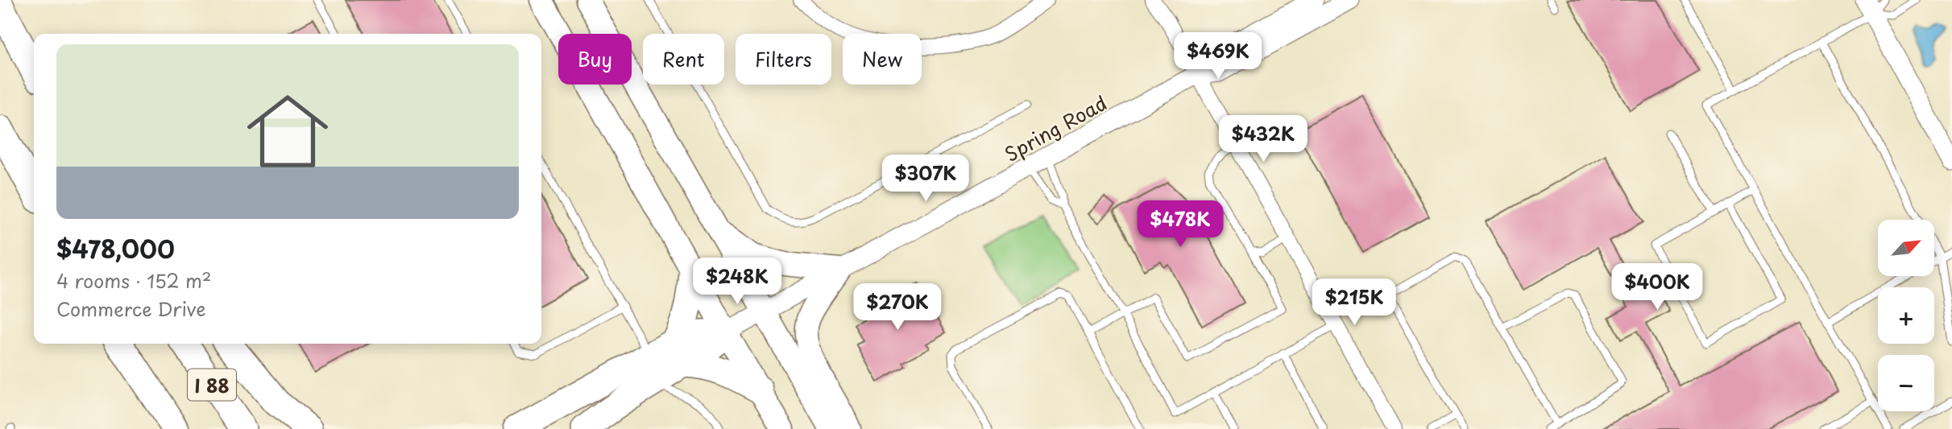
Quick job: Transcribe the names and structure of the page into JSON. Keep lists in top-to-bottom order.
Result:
{
  "streets": {
    "highway": ["I 88"],
    "street": ["Spring Road"]
  },
  "north": "top right",
  "page": {
    "price": [
      "$469K",
      "$432K",
      "$307K",
      "$478K",
      "$248K",
      "$400K",
      "$215K",
      "$270K"
    ],
    "chip": [
      "Buy",
      "Rent",
      "Filters",
      "New"
    ],
    "list": [
      {
        "name": "$478,000",
        "note": "4 rooms · 152 m² · Commerce Drive"
      }
    ],
    "map_buttons": ["+", "−"]
  }
}
